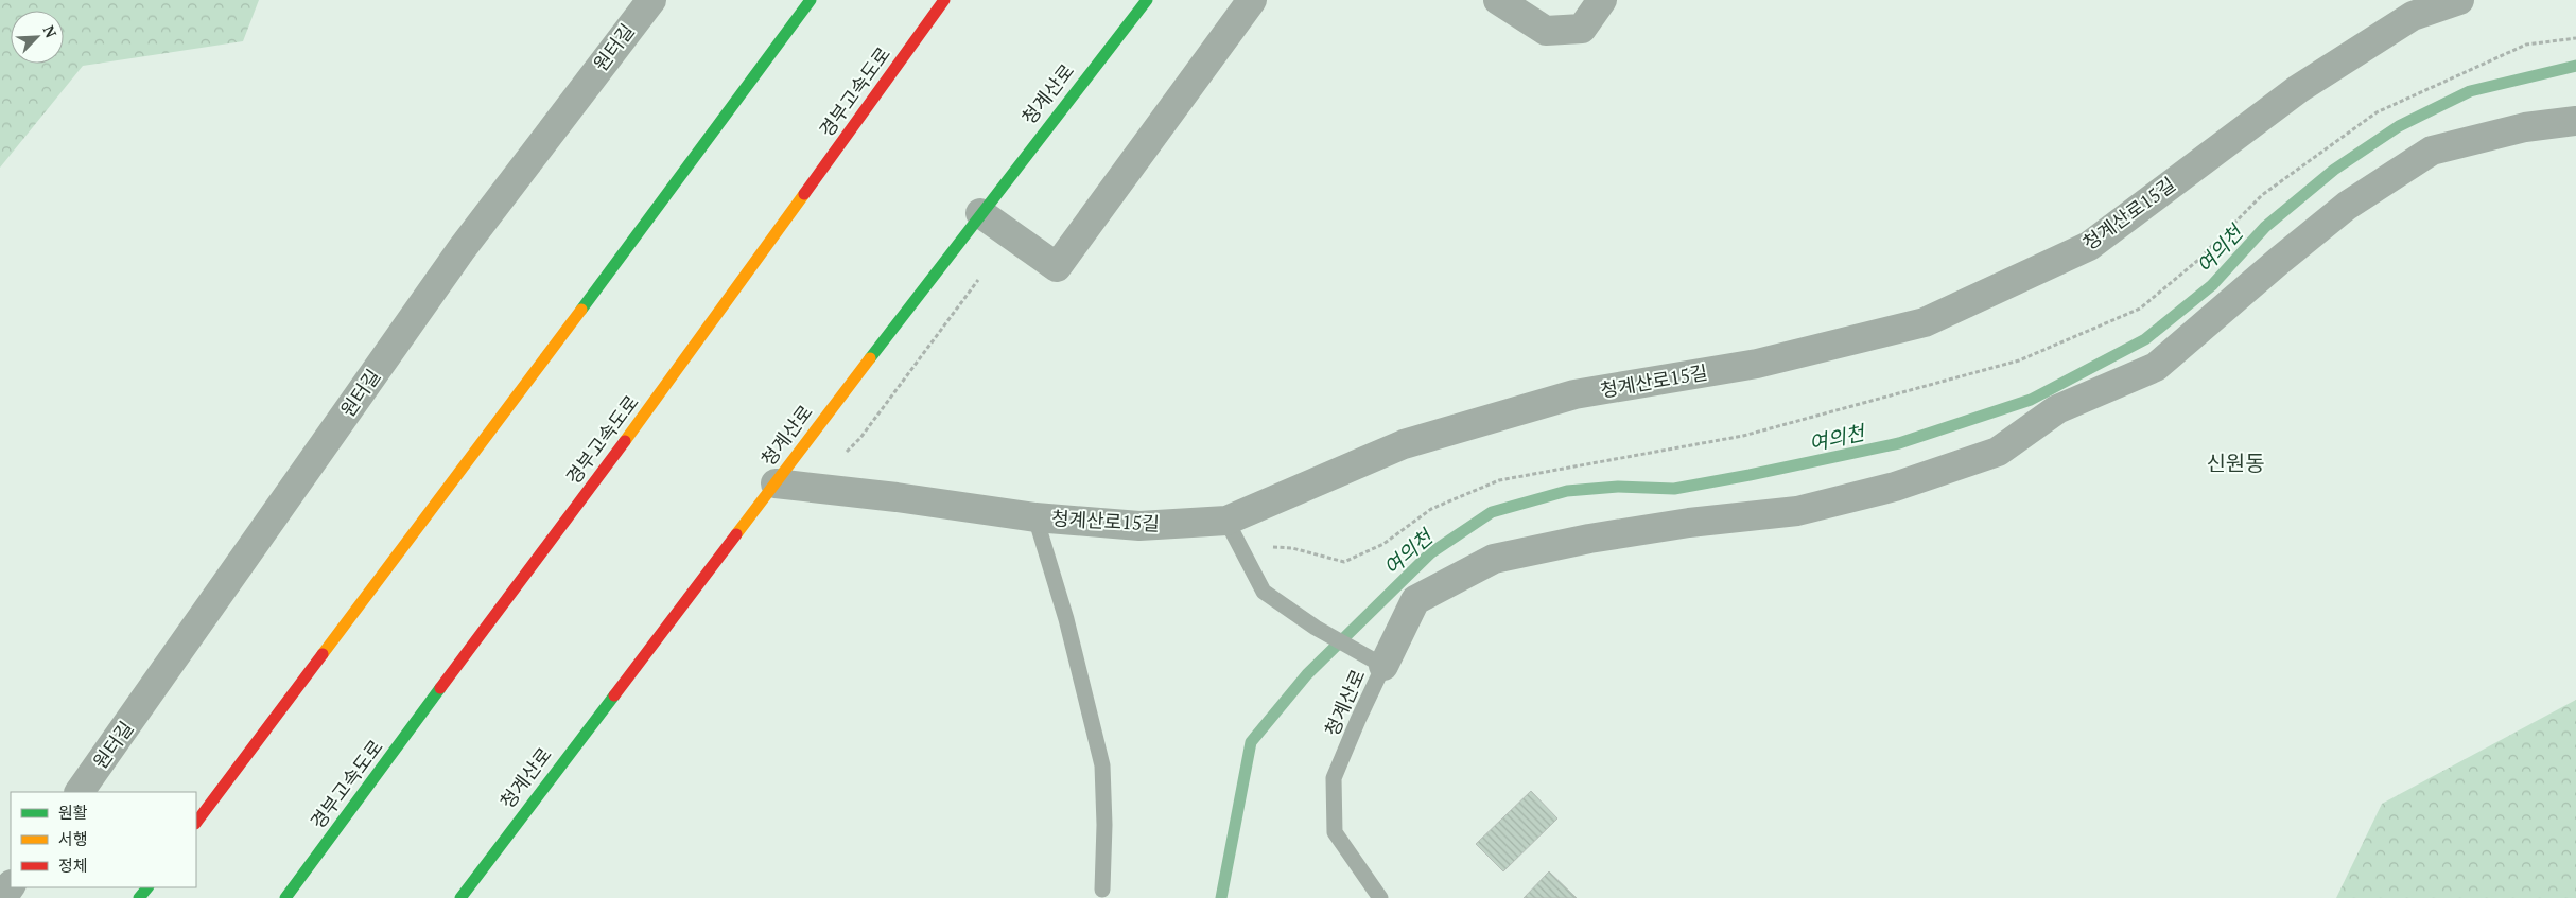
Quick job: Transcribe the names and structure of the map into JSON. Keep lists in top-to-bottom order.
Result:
{
  "streets": {
    "main road": ["경부고속도로", "청계산로"],
    "street": ["원터길", "청계산로15길"]
  },
  "crossings": [
    ["청계산로", "청계산로15길"]
  ],
  "districts": ["신원동"],
  "water": ["여의천"],
  "legend": ["원활", "서행", "정체"],
  "north": "top right"
}
